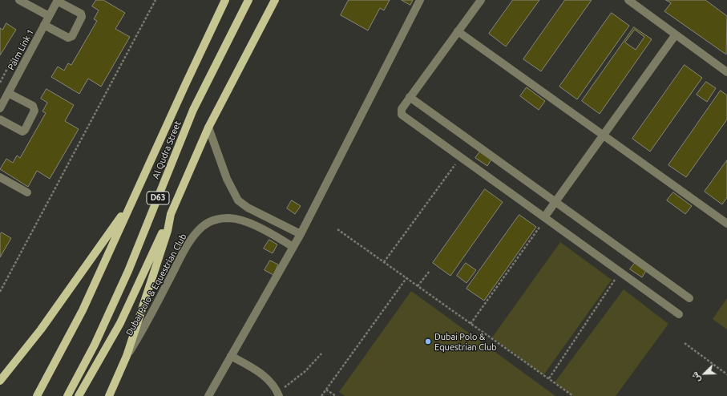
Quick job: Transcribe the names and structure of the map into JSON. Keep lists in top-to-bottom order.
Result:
{
  "streets": {
    "main road": ["Al Qudra Street", "D63"],
    "street": ["Palm Link 1", "Dubai Polo & Equestrian Club"]
  },
  "crossings": [
    ["D63", "Dubai Polo & Equestrian Club"]
  ],
  "places": ["Dubai Polo & Equestrian Club"],
  "north": "bottom left"
}
